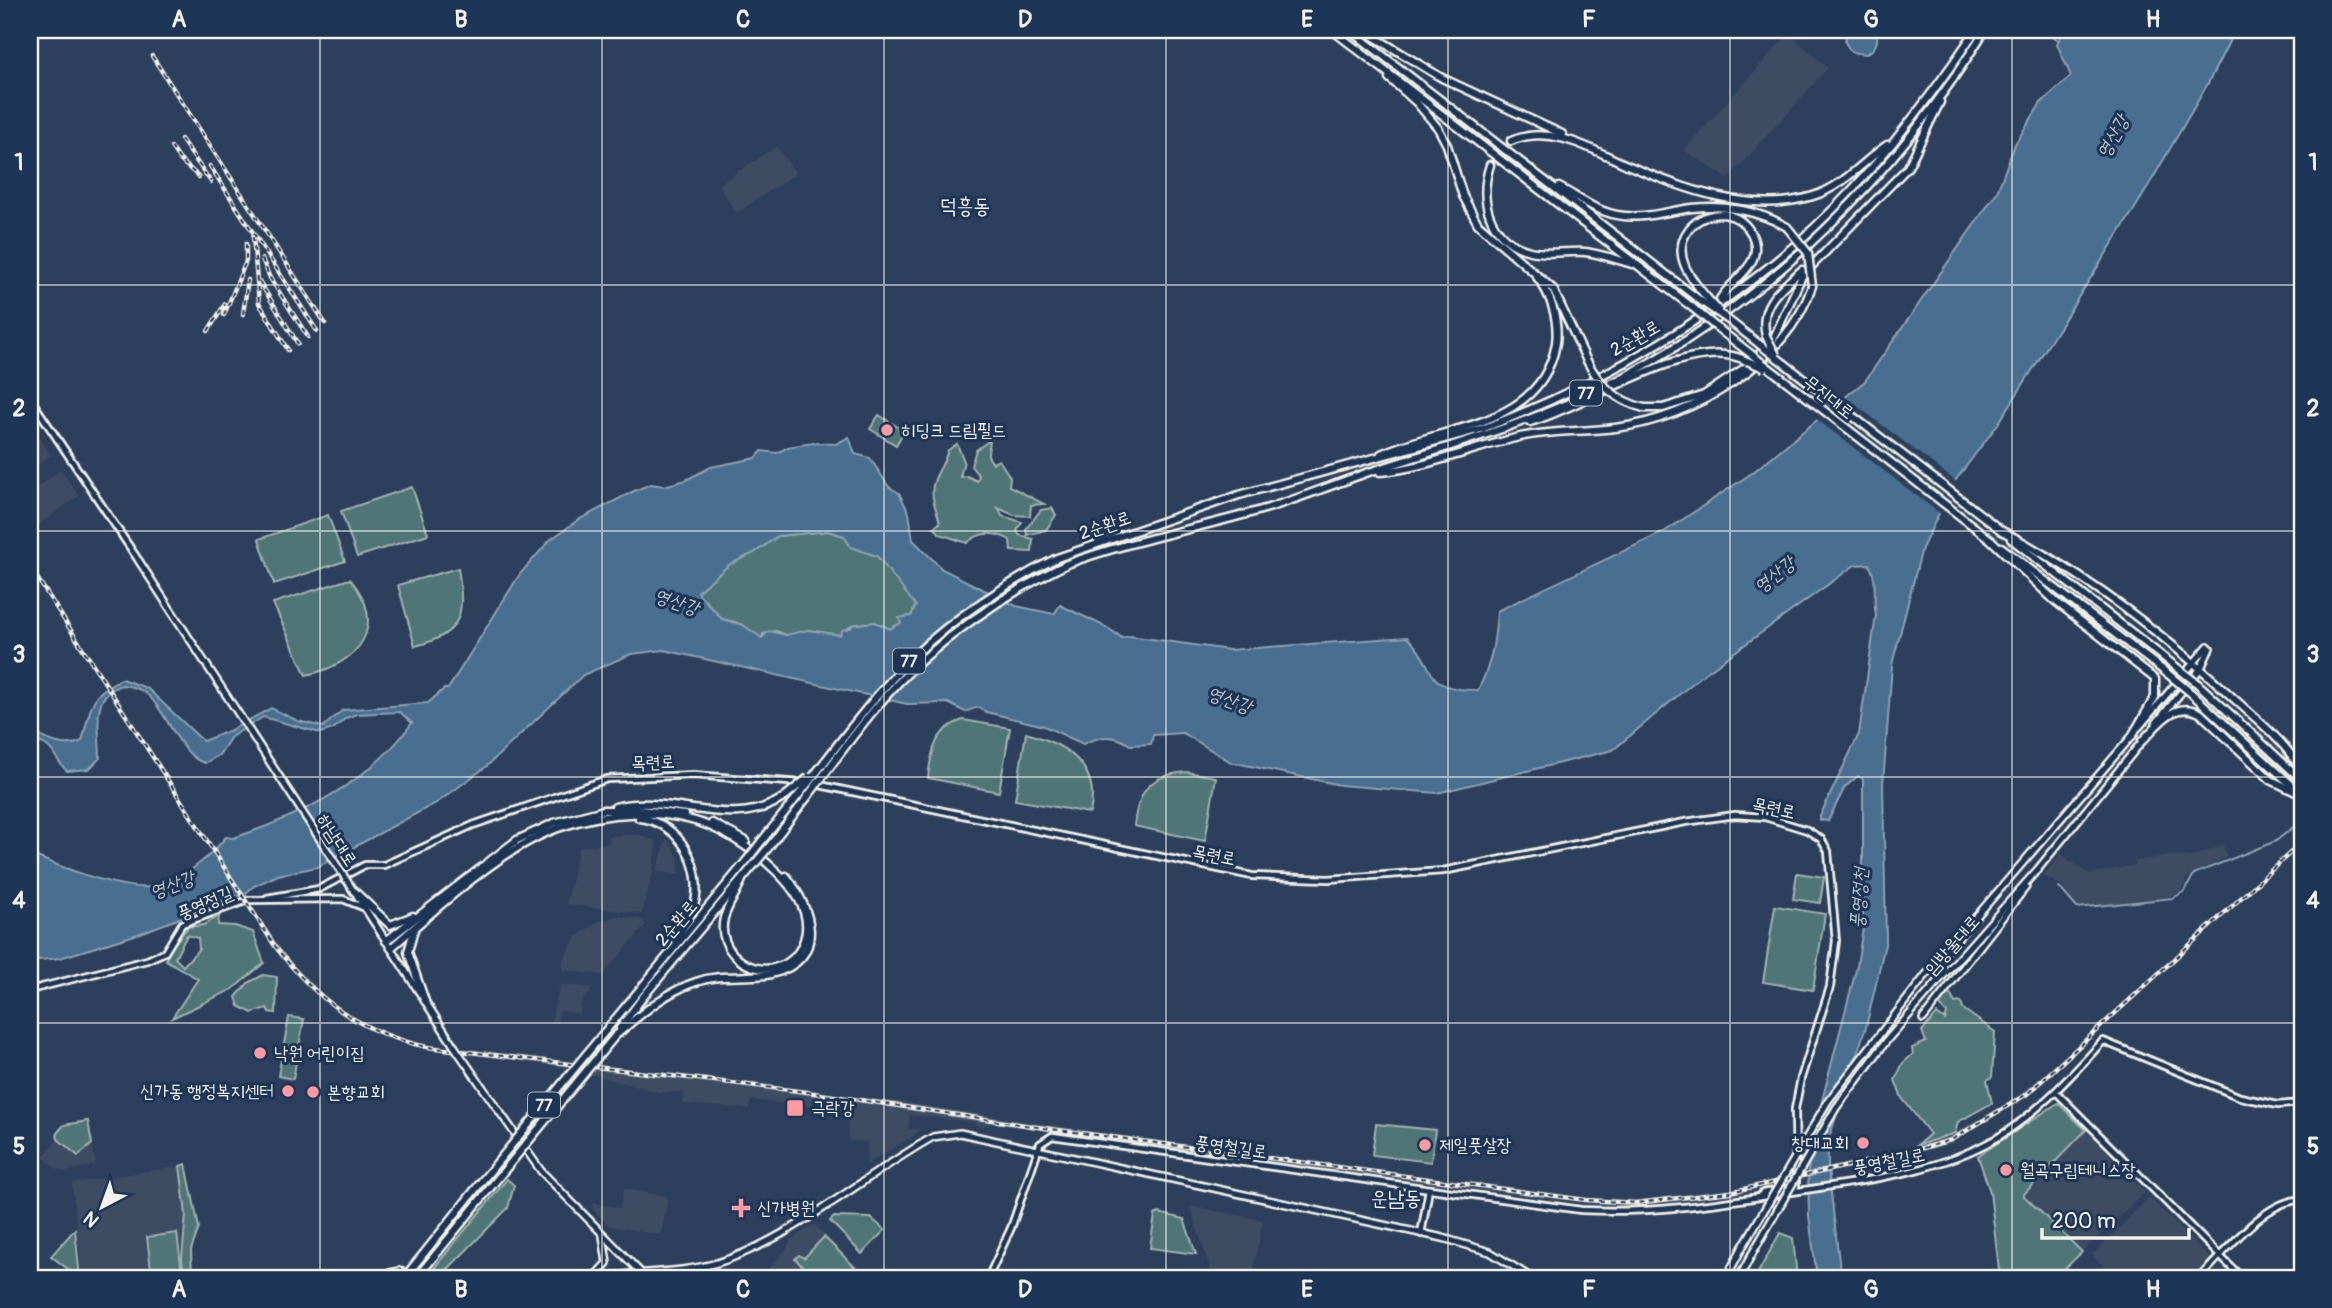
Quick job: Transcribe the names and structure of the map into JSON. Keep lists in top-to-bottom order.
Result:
{
  "streets": {
    "highway": ["2순환로", "77", "무진대로"],
    "main road": ["하남대로", "임방울대로"],
    "street": ["목련로", "풍영정길", "풍영철길로"]
  },
  "crossings": [
    ["목련로", "풍영정길"],
    ["목련로", "풍영철길로"],
    ["하남대로", "풍영정길"]
  ],
  "districts": ["덕흥동", "운남동"],
  "water": ["영산강", "풍영정천"],
  "places": {
    "other": [
      "히딩크 드림필드",
      "낙원 어린이집",
      "신가동 행정복지센터",
      "본향교회",
      "창대교회",
      "제일풋살장",
      "월곡구립테니스장"
    ],
    "transit": ["극락강"],
    "health": ["신가병원"]
  },
  "scale_bar": "200 m",
  "north": "bottom left",
  "grid": {
    "columns": [
      "A",
      "B",
      "C",
      "D",
      "E",
      "F",
      "G",
      "H"
    ],
    "rows": [
      "1",
      "2",
      "3",
      "4",
      "5"
    ]
  }
}
